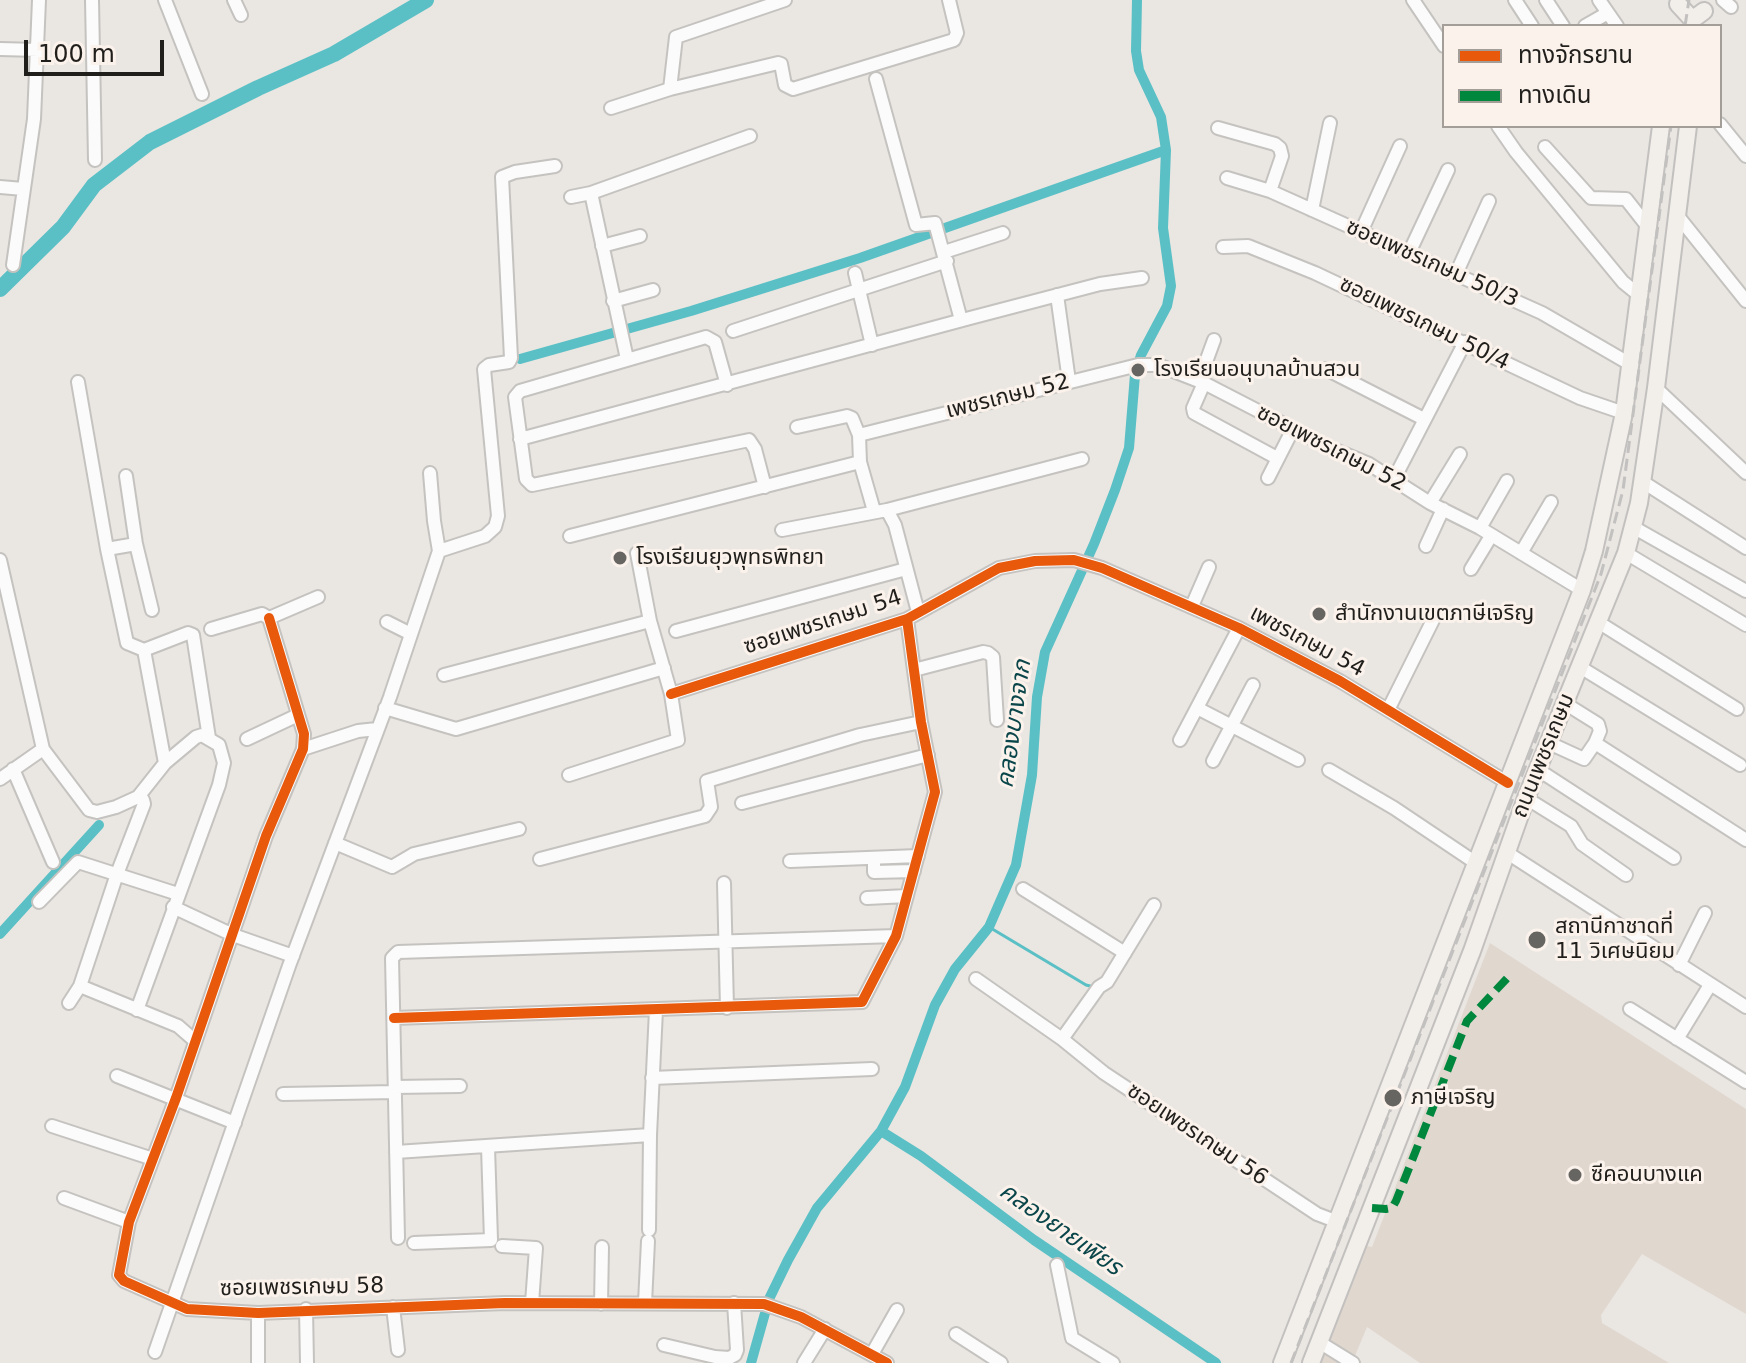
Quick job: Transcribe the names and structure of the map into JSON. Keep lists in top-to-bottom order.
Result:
{
  "streets": {
    "main road": ["ถนนเพชรเกษม"],
    "street": [
      "ซอยเพชรเกษม 50/3",
      "ซอยเพชรเกษม 50/4",
      "เพชรเกษม 52",
      "ซอยเพชรเกษม 52",
      "ซอยเพชรเกษม 54",
      "เพชรเกษม 54",
      "ซอยเพชรเกษม 56",
      "ซอยเพชรเกษม 58"
    ]
  },
  "crossings": [
    ["ซอยเพชรเกษม 50/3", "ถนนเพชรเกษม"],
    ["ซอยเพชรเกษม 50/4", "ถนนเพชรเกษม"],
    ["เพชรเกษม 52", "ซอยเพชรเกษม 52"],
    ["ซอยเพชรเกษม 52", "ถนนเพชรเกษม"],
    ["ซอยเพชรเกษม 54", "เพชรเกษม 54"],
    ["เพชรเกษม 54", "ถนนเพชรเกษม"],
    ["ถนนเพชรเกษม", "ซอยเพชรเกษม 56"]
  ],
  "water": ["คลองบางจาก", "คลองยายเพียร"],
  "places": [
    "โรงเรียนอนุบาลบ้านสวน",
    "โรงเรียนยุวพุทธพิทยา",
    "สำนักงานเขตภาษีเจริญ",
    "สถานีกาชาดที่ 11 วิเศษนิยม",
    "ภาษีเจริญ",
    "ซีคอนบางแค"
  ],
  "legend": ["ทางจักรยาน", "ทางเดิน"],
  "scale_bar": "100 m"
}
